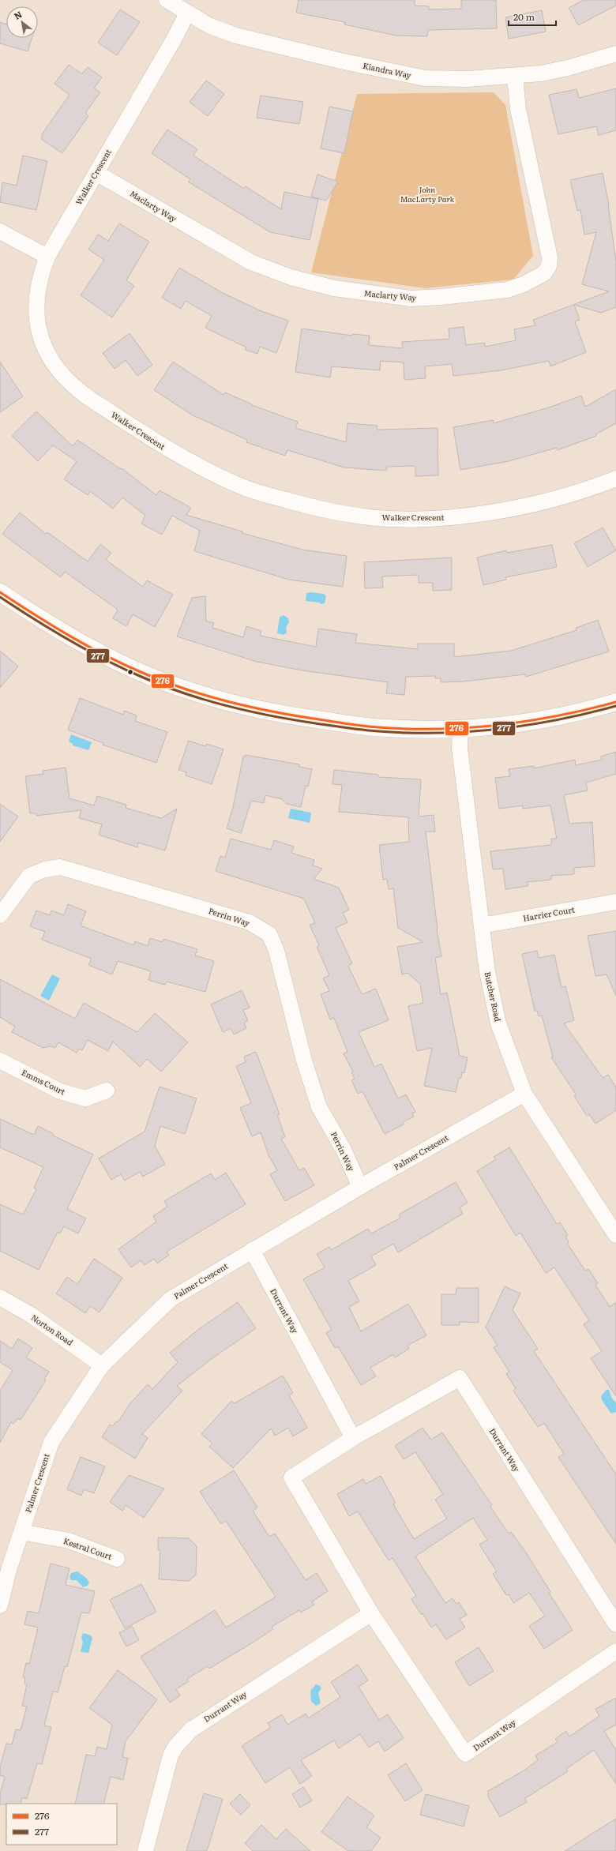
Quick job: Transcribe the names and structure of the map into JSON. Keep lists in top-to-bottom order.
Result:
{
  "streets": {
    "street": [
      "Kiandra Way",
      "Walker Crescent",
      "Maclarty Way",
      "Harrier Court",
      "Perrin Way",
      "Butcher Road",
      "Emms Court",
      "Palmer Crescent",
      "Durrant Way",
      "Norton Road",
      "Kestral Court"
    ]
  },
  "crossings": [
    ["Kiandra Way", "Walker Crescent"],
    ["Kiandra Way", "Maclarty Way"],
    ["Walker Crescent", "Maclarty Way"],
    ["Harrier Court", "Butcher Road"],
    ["Perrin Way", "Palmer Crescent"],
    ["Butcher Road", "Palmer Crescent"],
    ["Palmer Crescent", "Durrant Way"],
    ["Palmer Crescent", "Norton Road"],
    ["Palmer Crescent", "Kestral Court"]
  ],
  "parks": ["John MacLarty Park"],
  "lines": ["transit line 276", "transit line 277"],
  "legend": ["276", "277"],
  "scale_bar": "20 m",
  "north": "top left"
}
